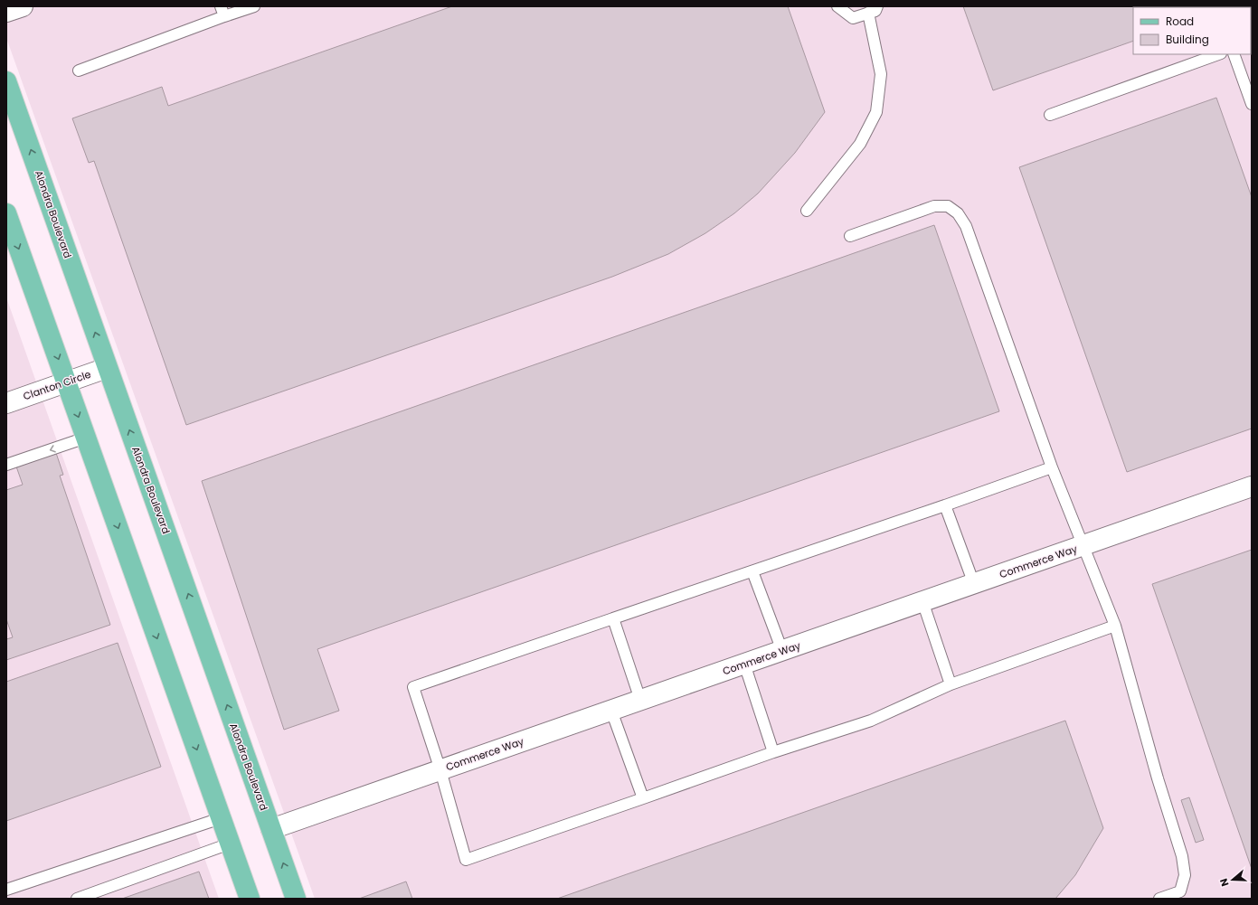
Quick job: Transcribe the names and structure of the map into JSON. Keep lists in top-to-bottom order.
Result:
{
  "streets": {
    "main road": ["Alondra Boulevard"],
    "street": ["Clanton Circle", "Commerce Way"]
  },
  "crossings": [
    ["Alondra Boulevard", "Clanton Circle"],
    ["Alondra Boulevard", "Commerce Way"]
  ],
  "legend": ["Road", "Building"],
  "north": "left"
}
